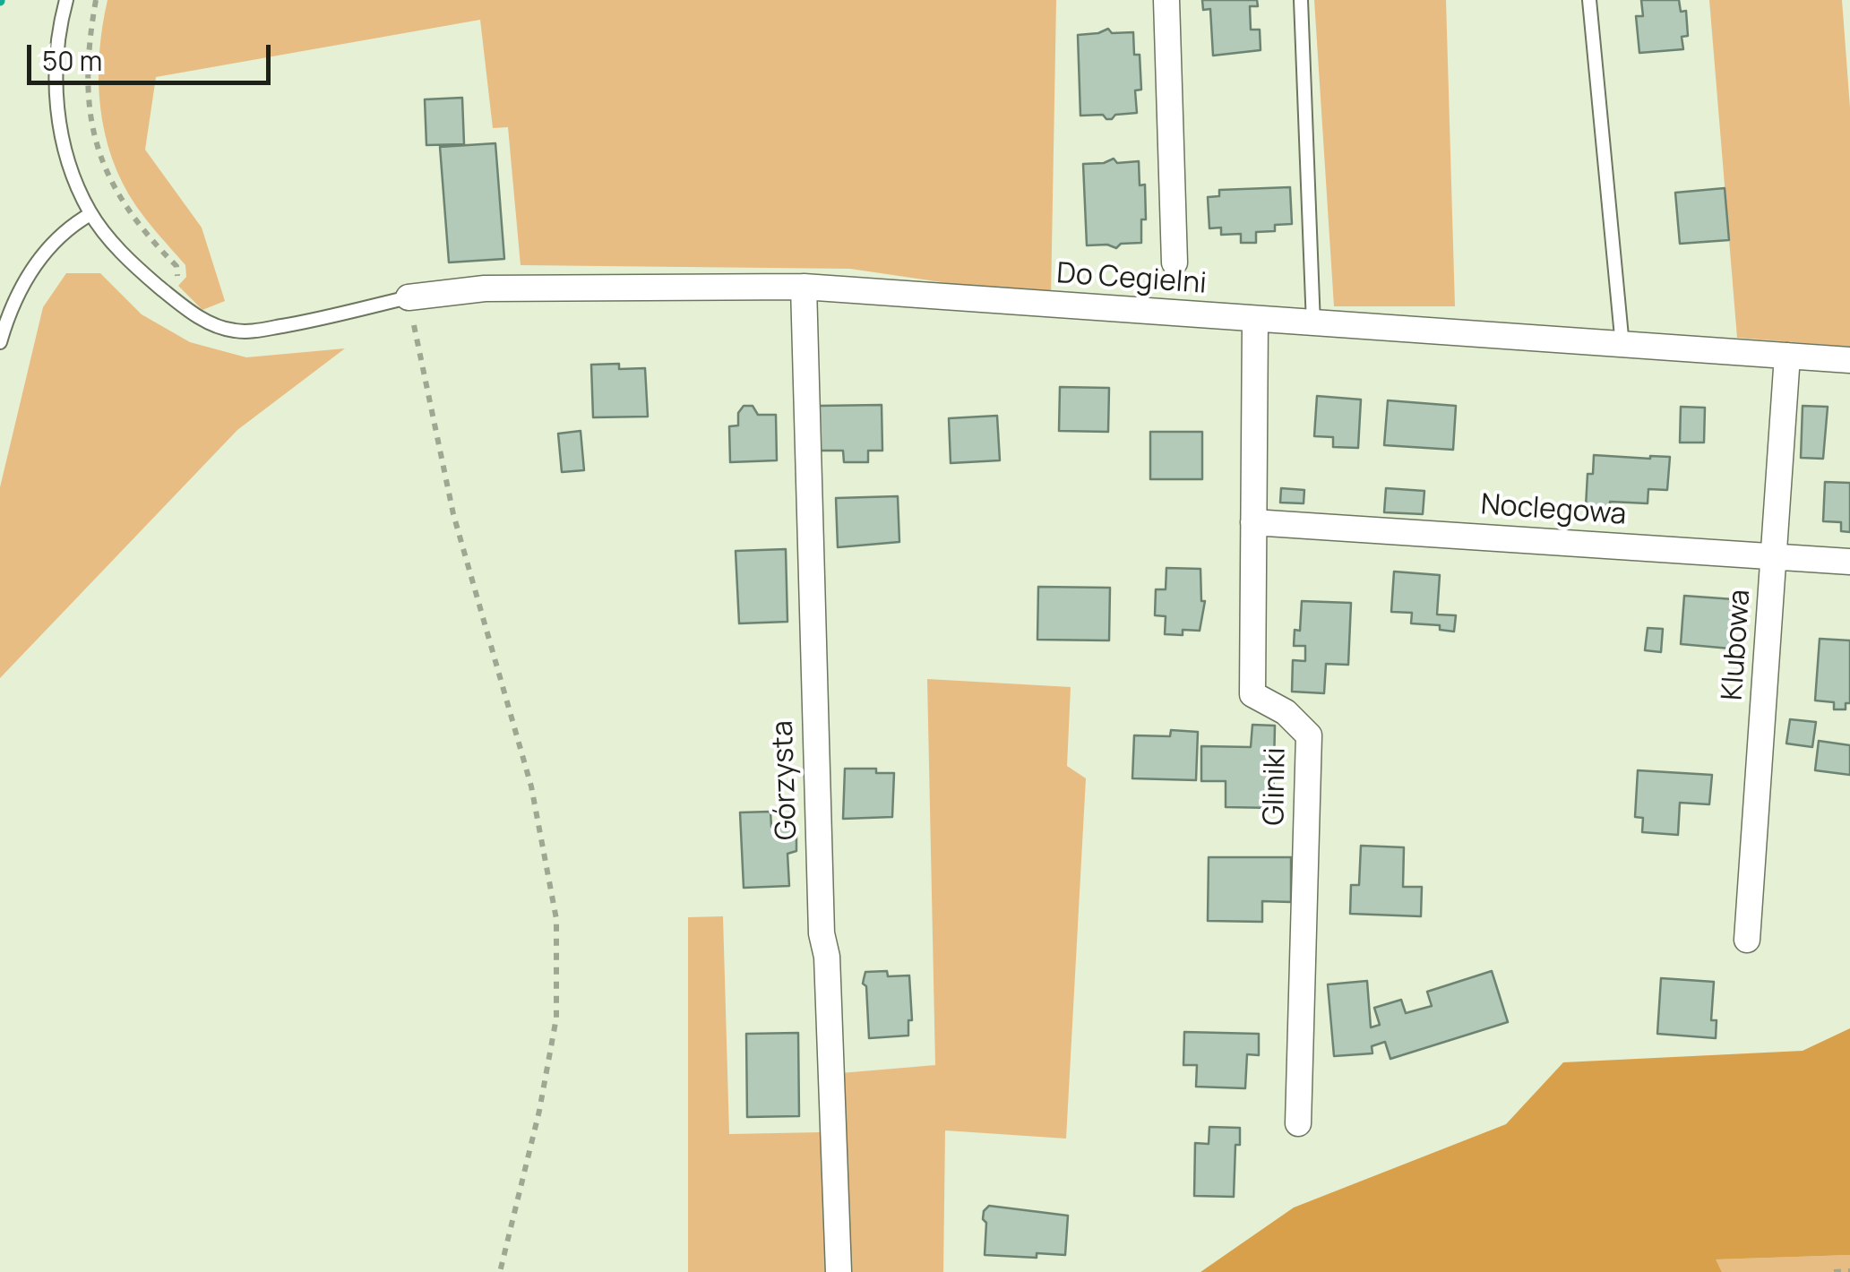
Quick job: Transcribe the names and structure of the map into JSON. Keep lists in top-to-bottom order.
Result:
{
  "streets": {
    "street": [
      "Do Cegielni",
      "Noclegowa",
      "Klubowa",
      "Górzysta",
      "Gliniki"
    ]
  },
  "crossings": [
    ["Do Cegielni", "Klubowa"],
    ["Do Cegielni", "Górzysta"],
    ["Do Cegielni", "Gliniki"],
    ["Noclegowa", "Klubowa"],
    ["Noclegowa", "Gliniki"]
  ],
  "scale_bar": "50 m"
}
